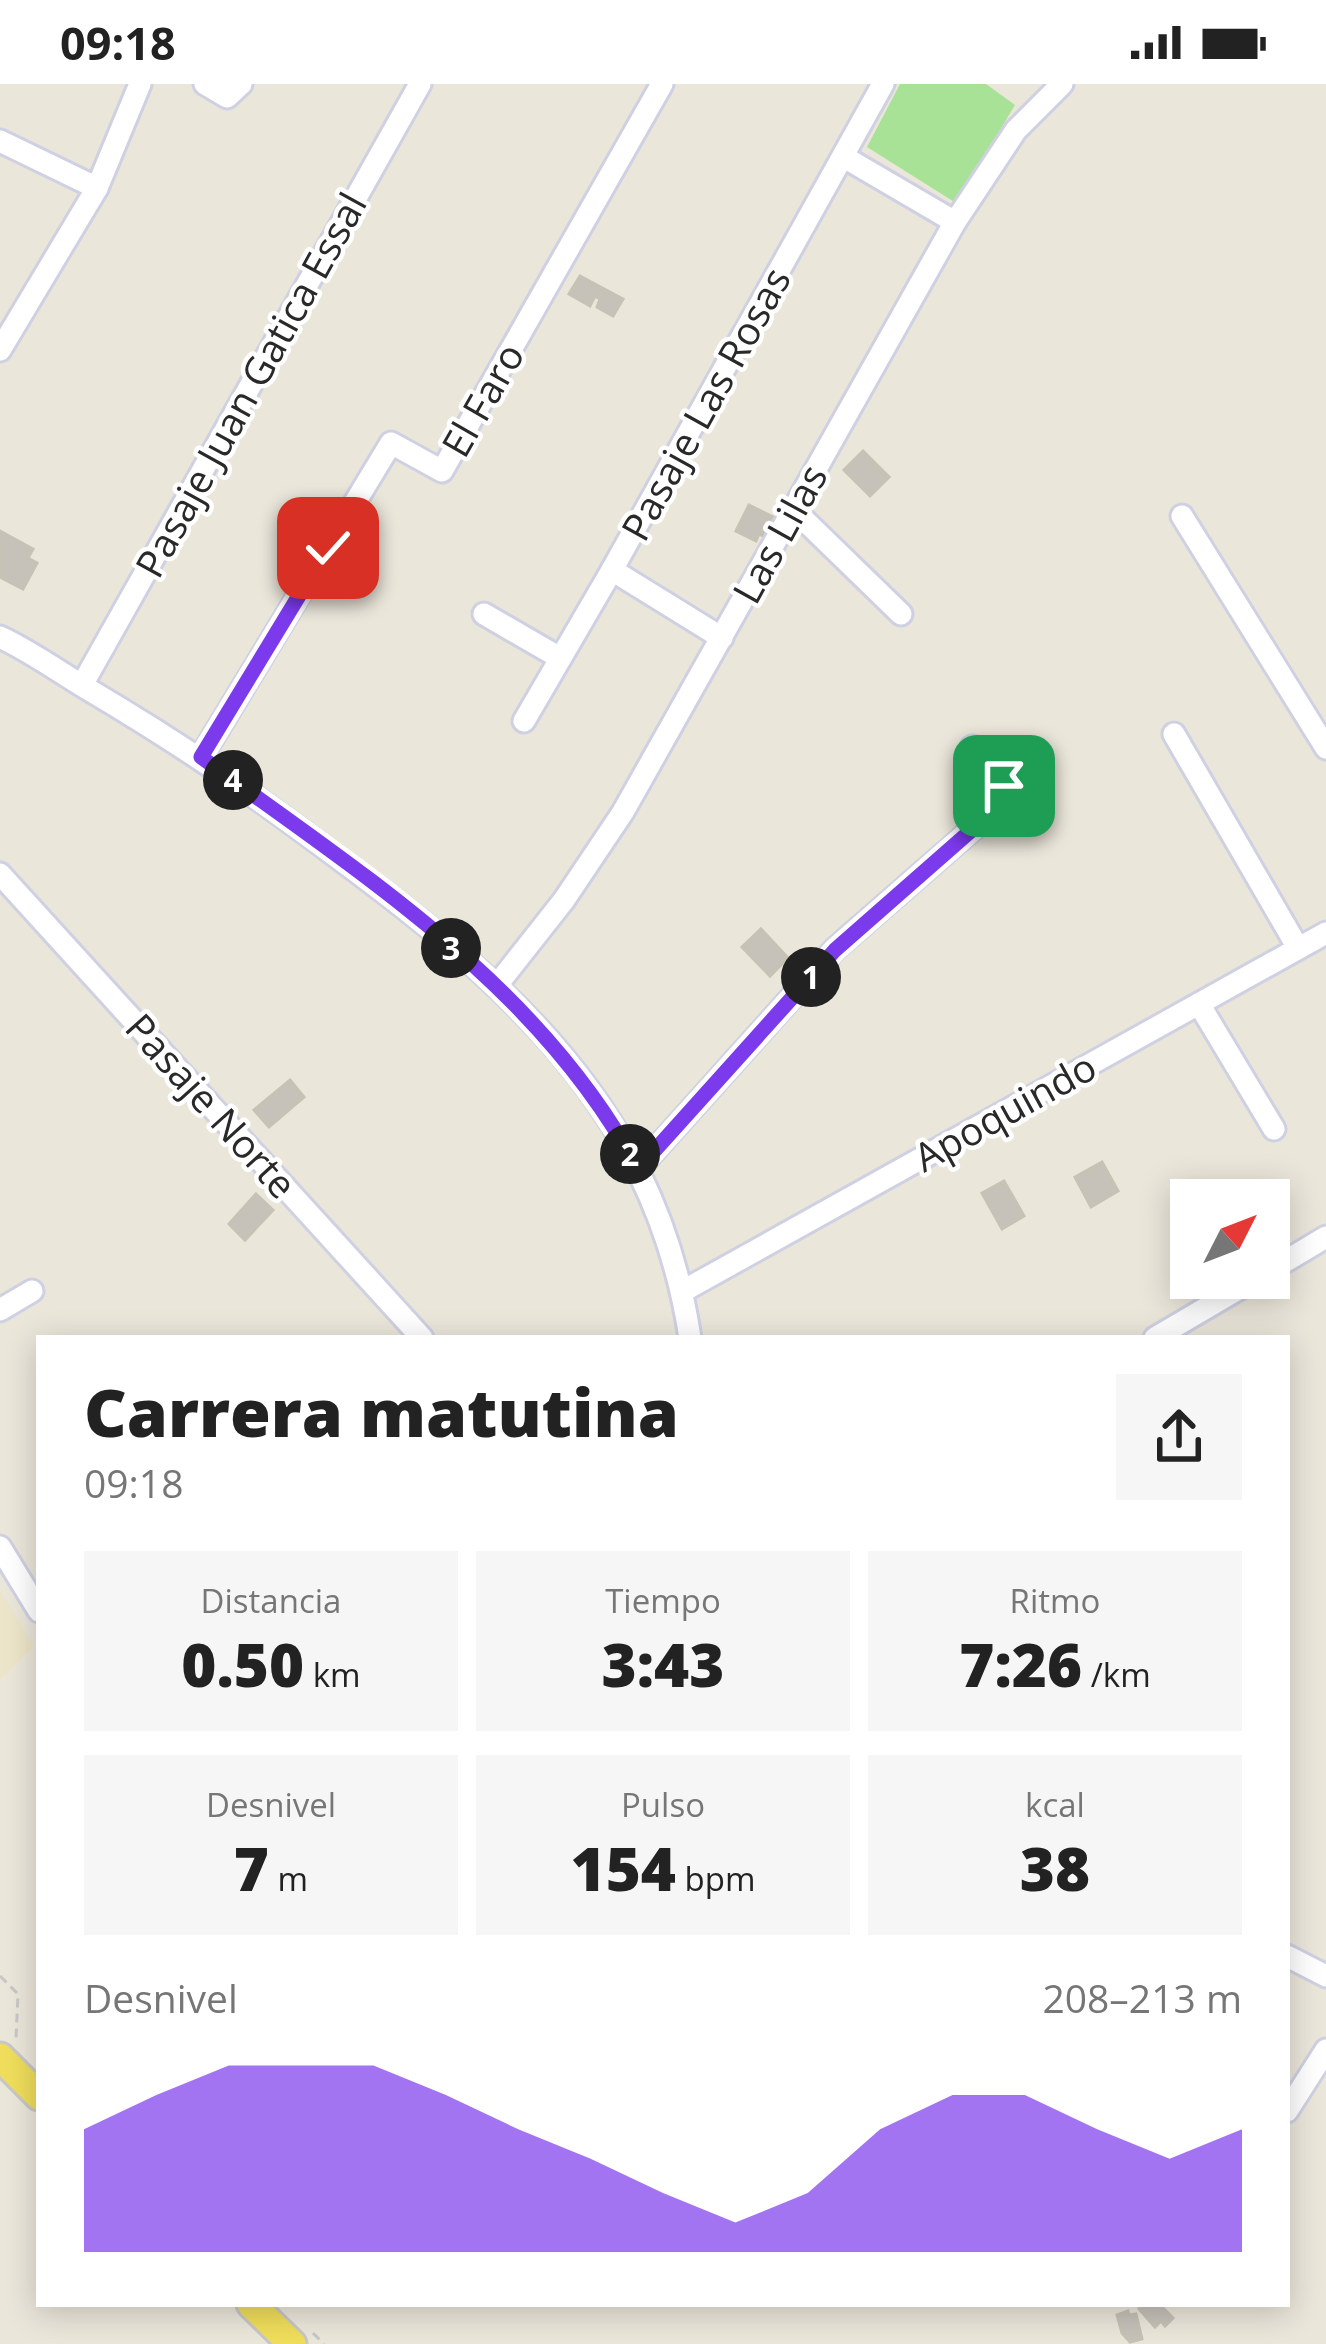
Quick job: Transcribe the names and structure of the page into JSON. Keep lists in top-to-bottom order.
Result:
{
  "streets": {
    "street": [
      "Pasaje Juan Gatica Essal",
      "El Faro",
      "Pasaje Las Rosas",
      "Las Lilas",
      "Pasaje Norte",
      "Apoquindo"
    ]
  },
  "north": "top right",
  "page": {
    "status": "09:18",
    "pins": [
      "4",
      "3",
      "1",
      "2"
    ],
    "heading": ["Carrera matutina", "09:18"],
    "stats": [
      ["Distancia", "0.50 km"],
      ["Tiempo", "3:43"],
      ["Ritmo", "7:26 /km"],
      ["Desnivel", "7 m"],
      ["Pulso", "154 bpm"],
      ["kcal", "38"]
    ],
    "chart": ["Desnivel", "208–213 m"]
  }
}
